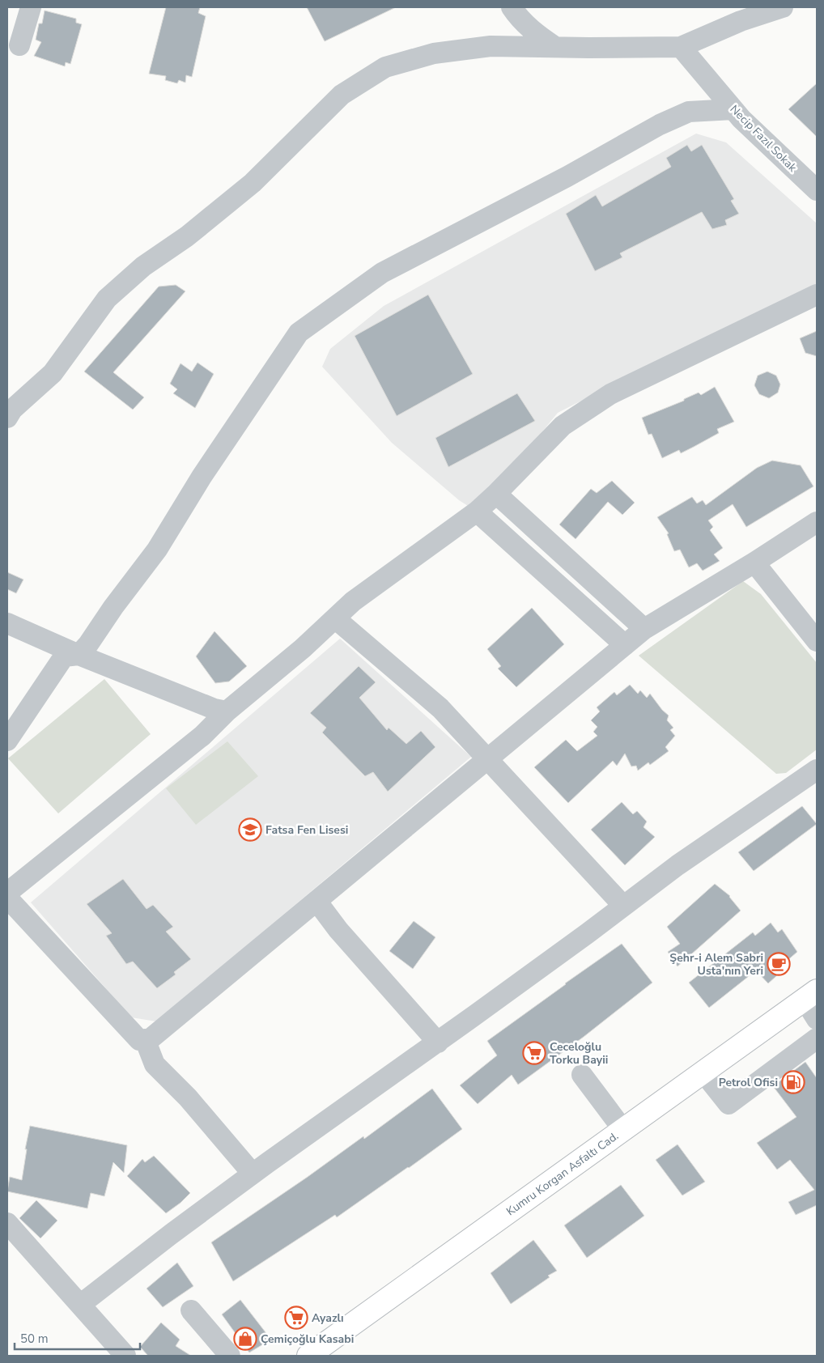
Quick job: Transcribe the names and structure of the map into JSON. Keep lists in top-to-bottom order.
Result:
{
  "streets": {
    "main road": ["Kumru Korgan Asfaltı Cad."],
    "street": ["Necip Fazıl Sokak"]
  },
  "places": {
    "school or university": ["Fatsa Fen Lisesi"],
    "cafe": ["Şehr-i Alem Sabri Usta'nın Yeri"],
    "supermarket": ["Ceceloğlu Torku Bayii", "Ayazlı"],
    "fuel station": ["Petrol Ofisi"],
    "shop": ["Çemiçoğlu Kasabi"]
  },
  "scale_bar": "50 m"
}
